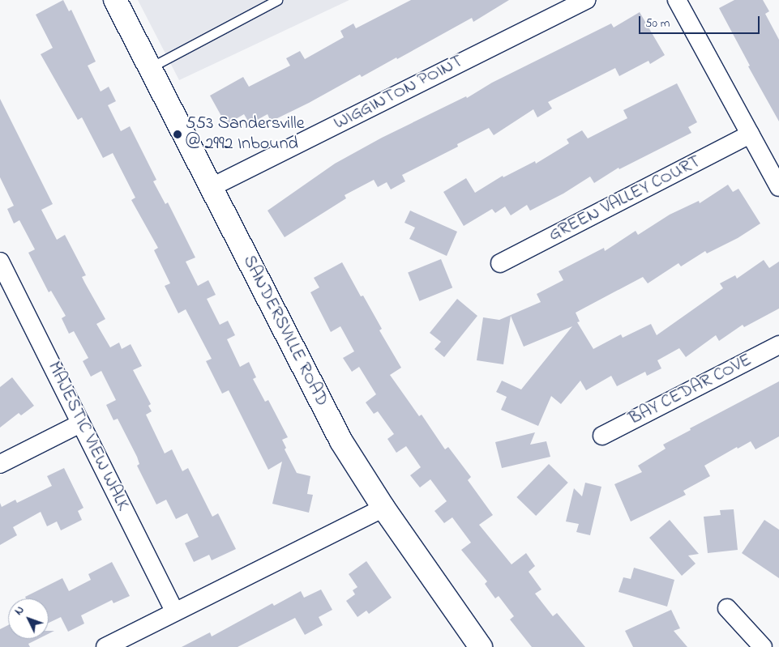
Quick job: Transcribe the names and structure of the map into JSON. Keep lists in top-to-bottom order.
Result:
{
  "streets": {
    "street": [
      "WIGGINTON POINT",
      "GREEN VALLEY COURT",
      "SANDERSVILLE ROAD",
      "BAY CEDAR COVE",
      "MAJESTIC VIEW WALK"
    ]
  },
  "crossings": [
    ["WIGGINTON POINT", "SANDERSVILLE ROAD"]
  ],
  "places": ["553 Sandersville @ 2992 Inbound"],
  "scale_bar": "50 m",
  "north": "top left"
}
